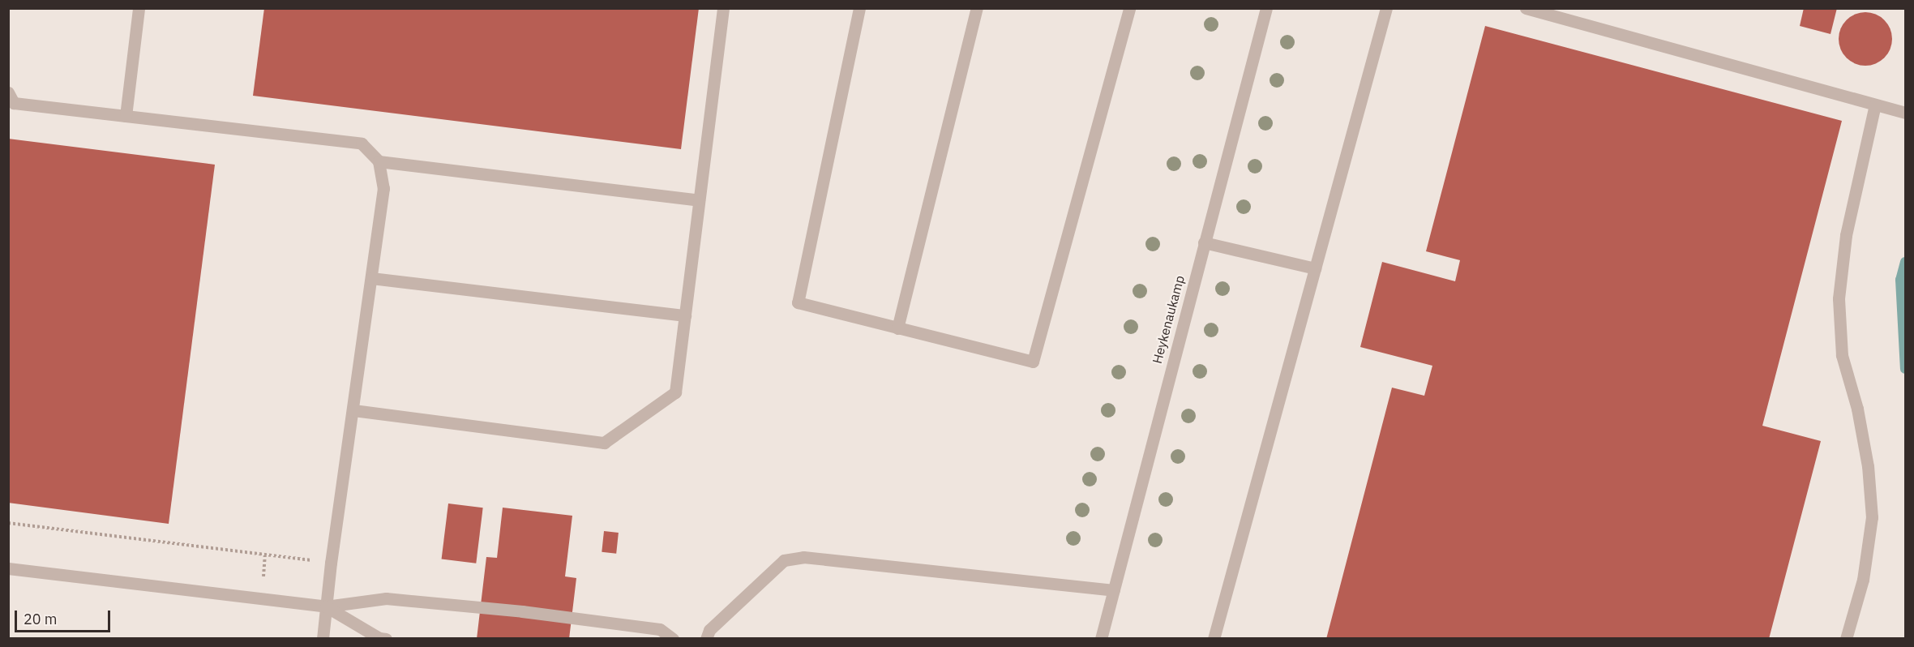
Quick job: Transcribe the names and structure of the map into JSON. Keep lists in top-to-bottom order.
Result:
{
  "streets": {
    "street": ["Heykenaukamp"]
  },
  "scale_bar": "20 m"
}
